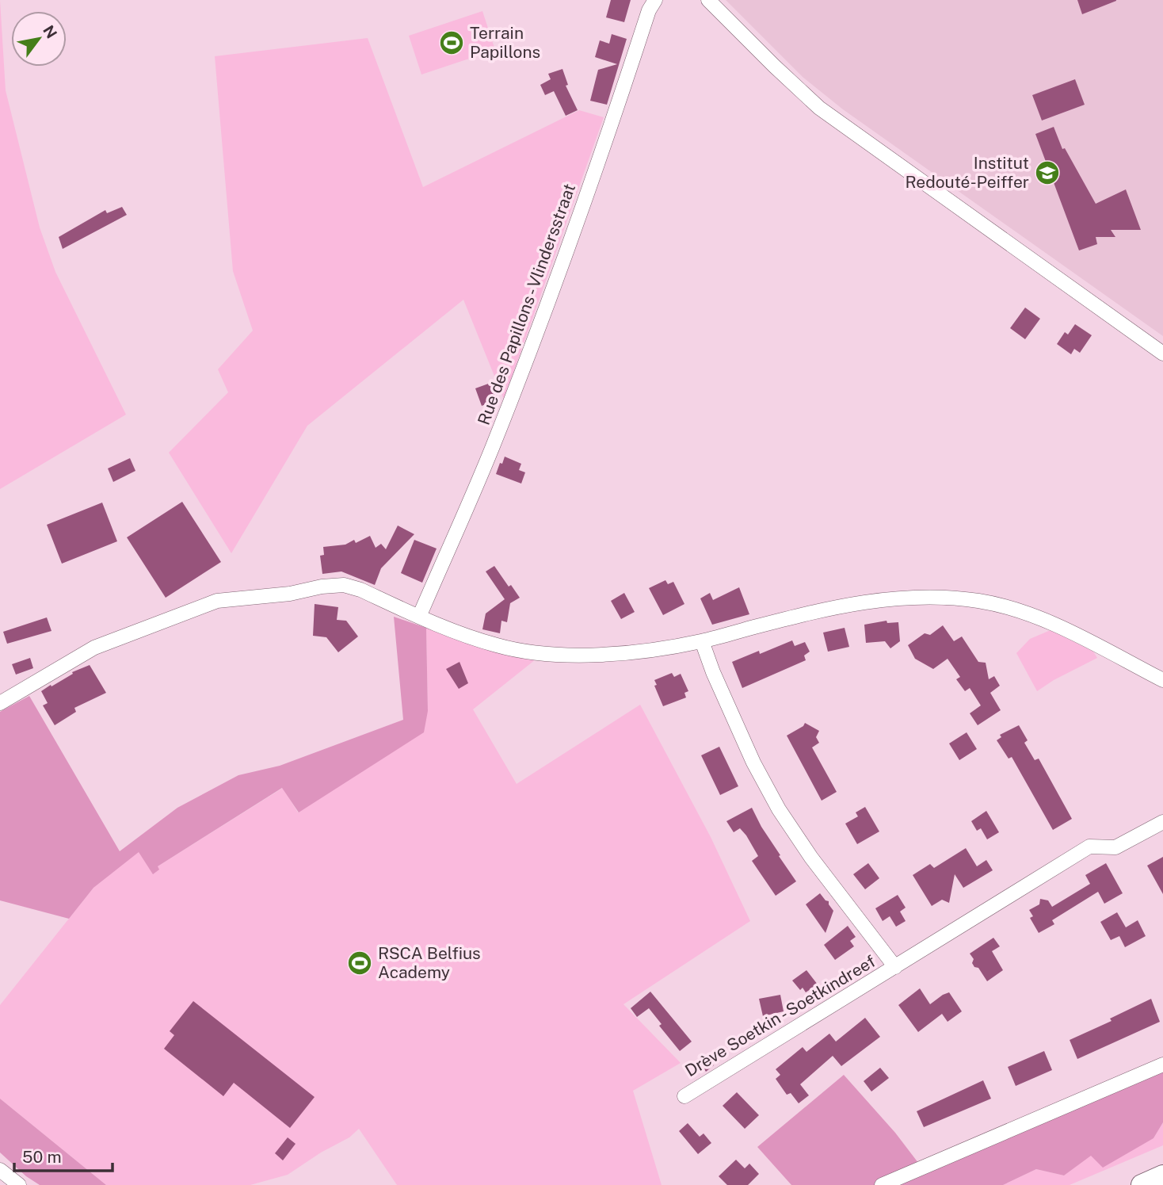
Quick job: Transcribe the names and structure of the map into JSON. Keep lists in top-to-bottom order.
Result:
{
  "streets": {
    "street": ["Rue des Papillons - Vlindersstraat", "Drève Soetkin - Soetkindreef"]
  },
  "places": {
    "sports": ["Terrain Papillons", "RSCA Belfius Academy"],
    "school or university": ["Institut Redouté-Peiffer"]
  },
  "scale_bar": "50 m",
  "north": "top right"
}
